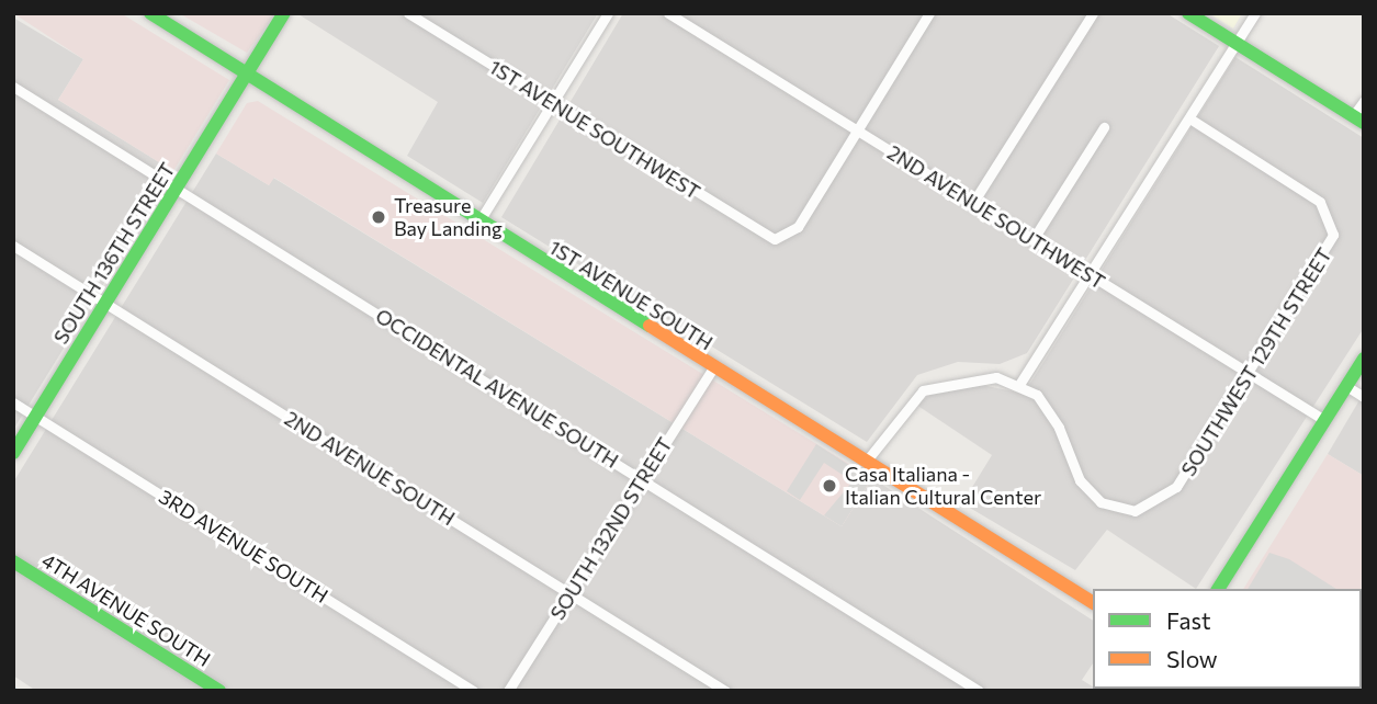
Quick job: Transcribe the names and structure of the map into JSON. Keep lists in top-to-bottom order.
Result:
{
  "streets": {
    "main road": ["SOUTH 136TH STREET", "1ST AVENUE SOUTH", "4TH AVENUE SOUTH"],
    "street": [
      "1ST AVENUE SOUTHWEST",
      "2ND AVENUE SOUTHWEST",
      "SOUTHWEST 129TH STREET",
      "OCCIDENTAL AVENUE SOUTH",
      "2ND AVENUE SOUTH",
      "SOUTH 132ND STREET",
      "3RD AVENUE SOUTH"
    ]
  },
  "crossings": [
    ["1ST AVENUE SOUTHWEST", "2ND AVENUE SOUTHWEST"],
    ["2ND AVENUE SOUTHWEST", "SOUTHWEST 129TH STREET"],
    ["SOUTH 136TH STREET", "1ST AVENUE SOUTH"],
    ["SOUTH 136TH STREET", "OCCIDENTAL AVENUE SOUTH"],
    ["SOUTH 136TH STREET", "2ND AVENUE SOUTH"],
    ["SOUTH 136TH STREET", "3RD AVENUE SOUTH"],
    ["1ST AVENUE SOUTH", "SOUTH 132ND STREET"],
    ["OCCIDENTAL AVENUE SOUTH", "SOUTH 132ND STREET"],
    ["2ND AVENUE SOUTH", "SOUTH 132ND STREET"]
  ],
  "places": ["Treasure Bay Landing", "Casa Italiana - Italian Cultural Center"],
  "legend": ["Fast", "Slow"]
}
